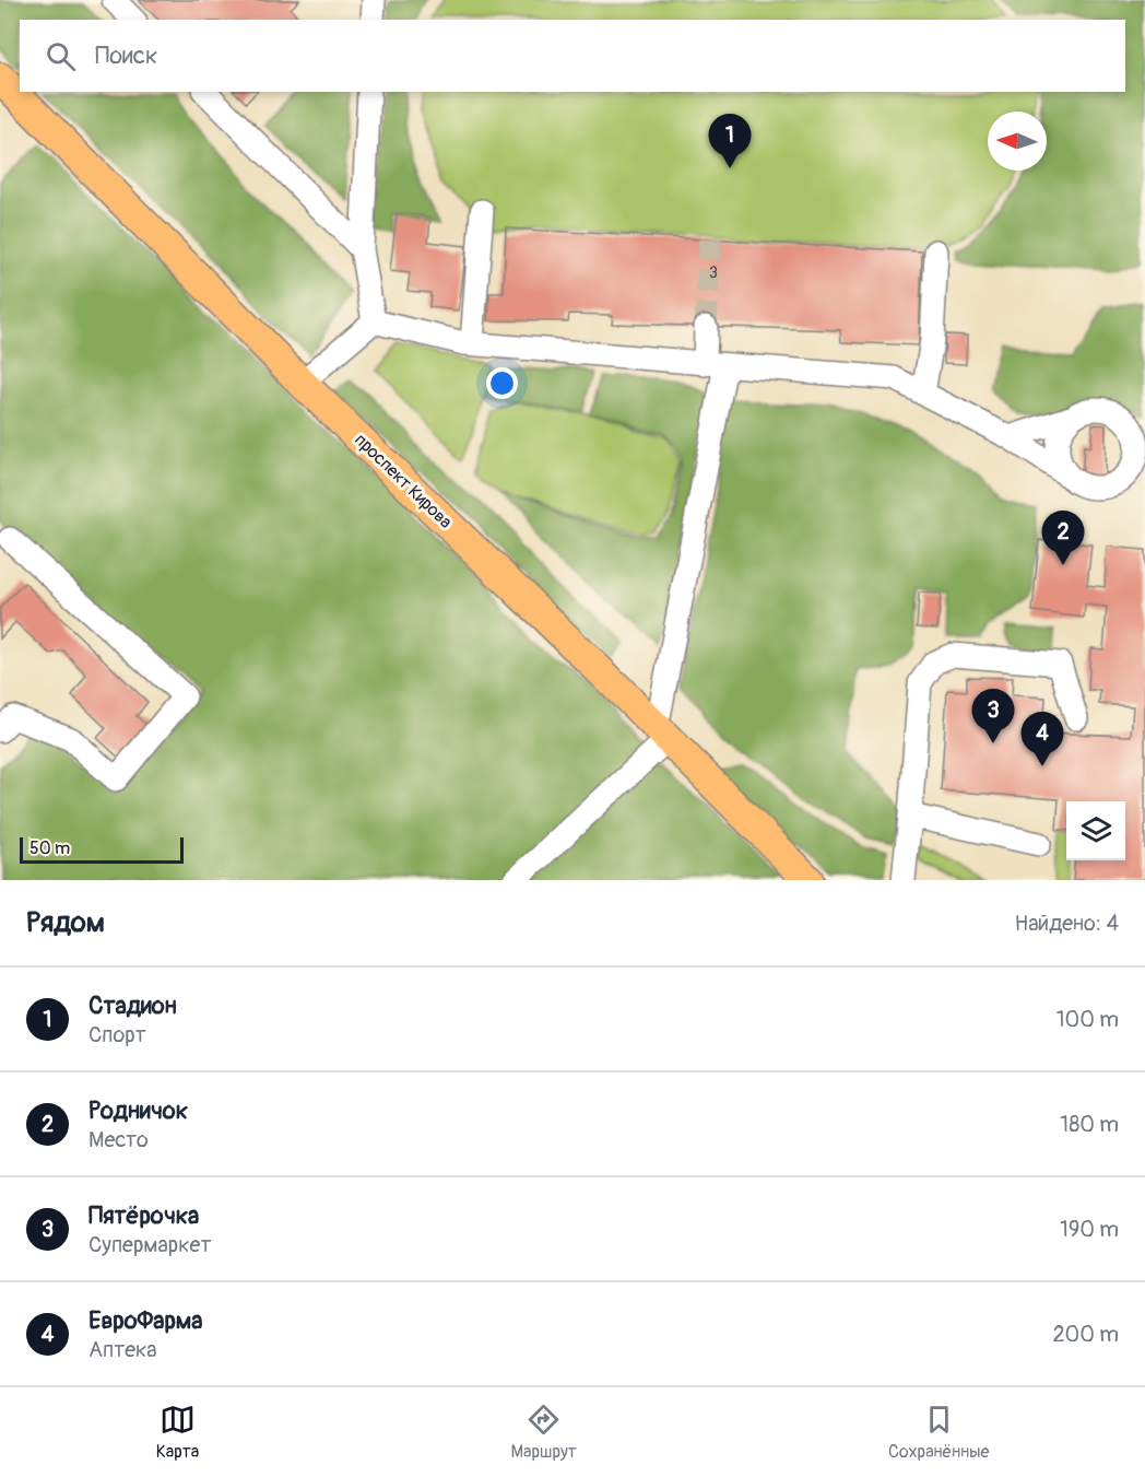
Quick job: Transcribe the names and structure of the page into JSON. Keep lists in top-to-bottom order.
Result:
{
  "streets": {
    "main road": ["проспект Кирова"]
  },
  "house_numbers": ["3"],
  "scale_bar": "50 m",
  "north": "left",
  "page": {
    "search": "Поиск",
    "pins": [
      "1",
      "2",
      "3",
      "4"
    ],
    "scale": "50 m",
    "heading": ["Рядом", "Найдено: 4"],
    "list": [
      {
        "mark": "1",
        "name": "Стадион",
        "note": "Спорт",
        "value": "100 m"
      },
      {
        "mark": "2",
        "name": "Родничок",
        "note": "Место",
        "value": "180 m"
      },
      {
        "mark": "3",
        "name": "Пятёрочка",
        "note": "Супермаркет",
        "value": "190 m"
      },
      {
        "mark": "4",
        "name": "ЕвроФарма",
        "note": "Аптека",
        "value": "200 m"
      }
    ],
    "nav": ["Карта", "Маршрут", "Сохранённые"]
  }
}
